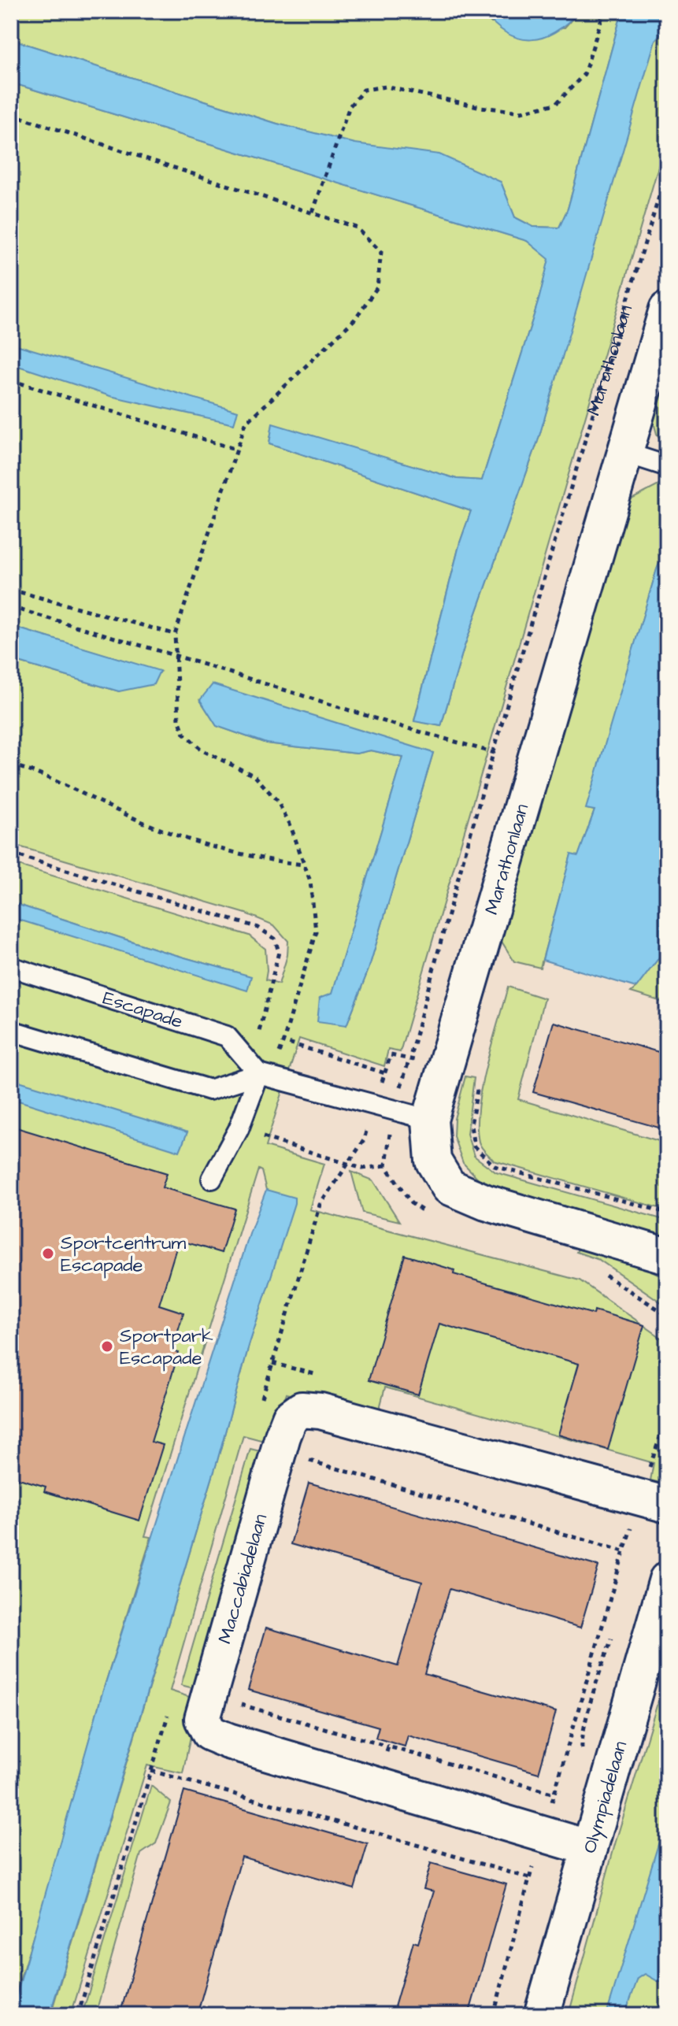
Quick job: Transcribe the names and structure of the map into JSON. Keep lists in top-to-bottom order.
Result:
{
  "streets": {
    "street": ["Marathonlaan", "Maccabiadelaan", "Olympiadelaan"],
    "lane": ["Escapade"]
  },
  "crossings": [
    ["Maccabiadelaan", "Olympiadelaan"]
  ],
  "places": ["Sportcentrum Escapade", "Sportpark Escapade"]
}
